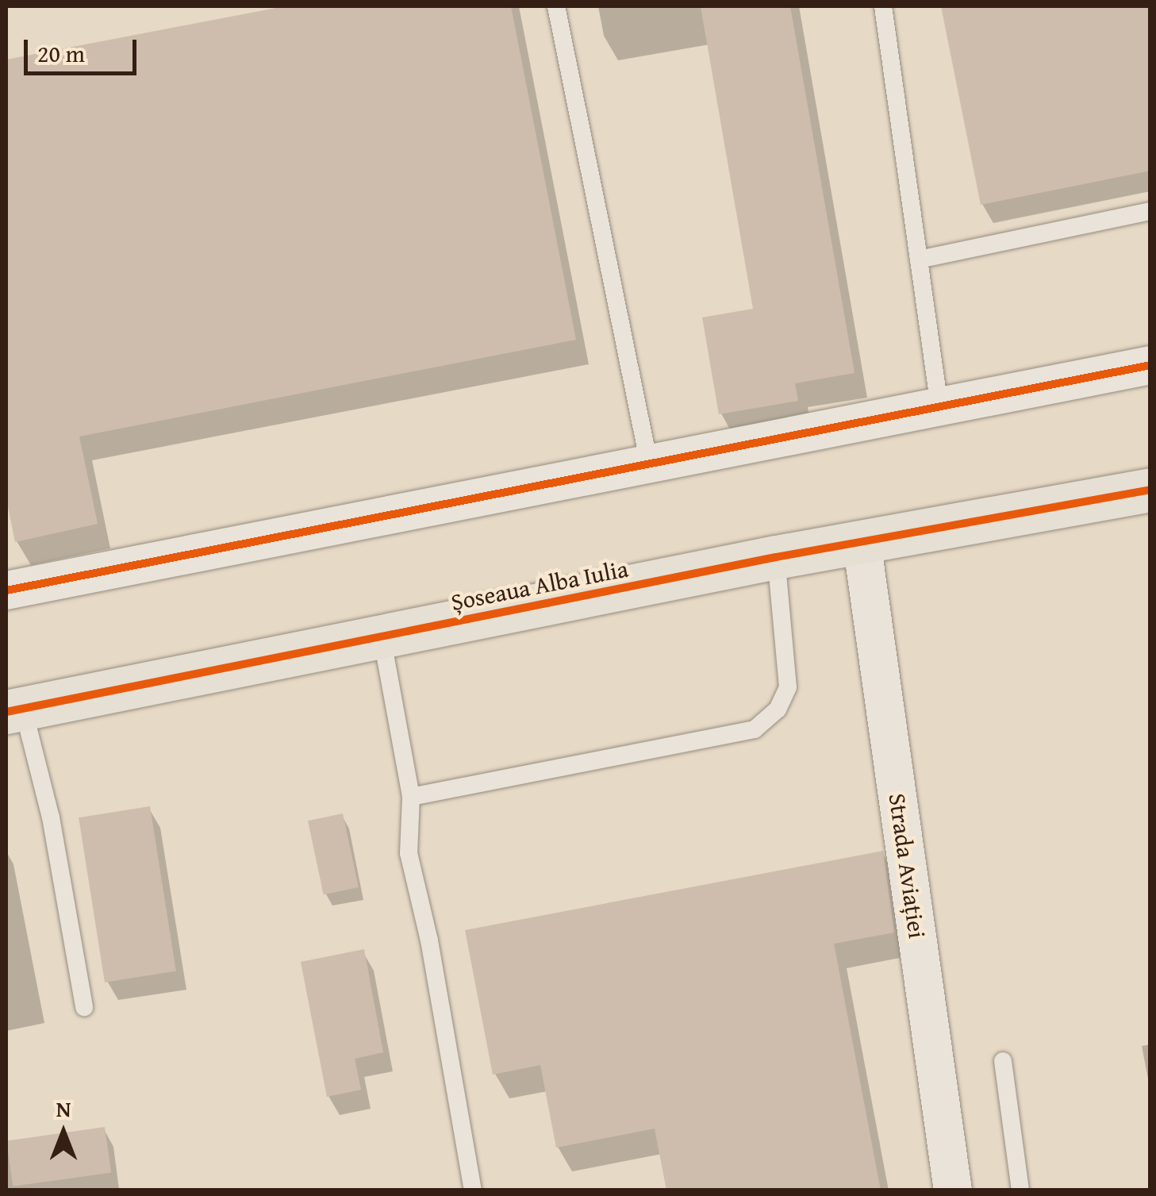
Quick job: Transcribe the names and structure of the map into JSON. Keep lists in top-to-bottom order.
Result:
{
  "streets": {
    "main road": ["Șoseaua Alba Iulia"],
    "street": ["Strada Aviației"]
  },
  "crossings": [
    ["Șoseaua Alba Iulia", "Strada Aviației"]
  ],
  "scale_bar": "20 m",
  "north": "top"
}
